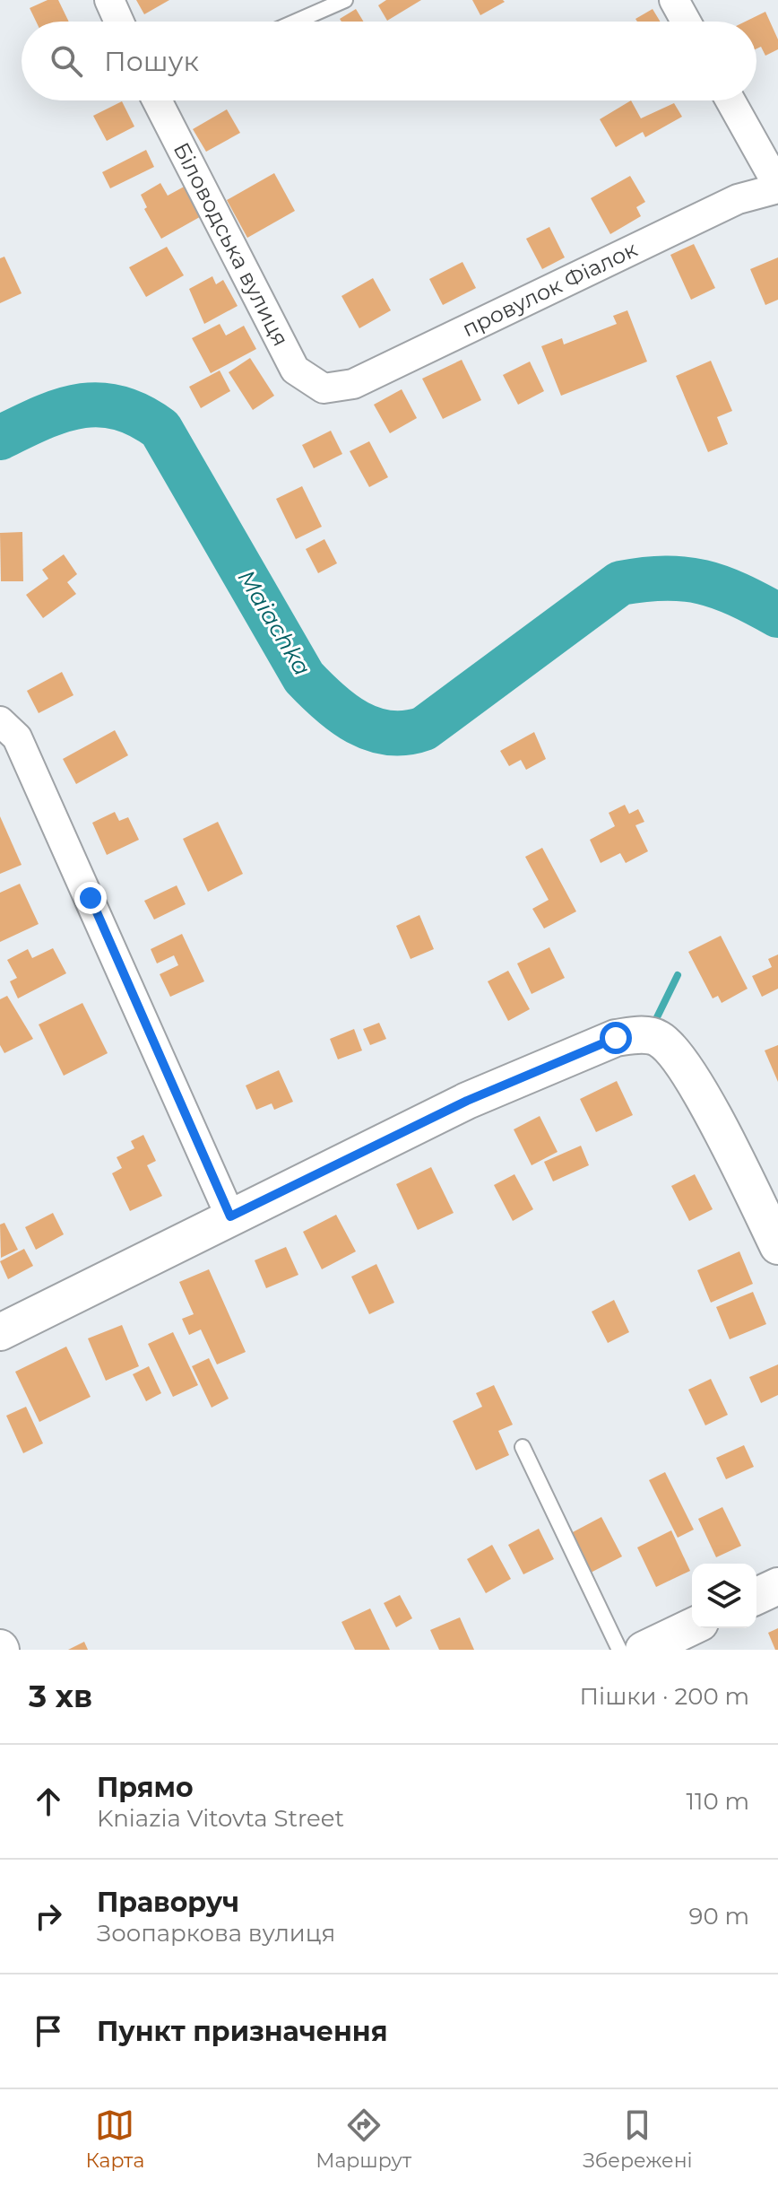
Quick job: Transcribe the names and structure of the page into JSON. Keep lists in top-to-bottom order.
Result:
{
  "streets": {
    "street": ["Біловодська вулиця", "провулок Фіалок"]
  },
  "crossings": [
    ["Біловодська вулиця", "провулок Фіалок"]
  ],
  "water": ["Maiachka"],
  "page": {
    "search": "Пошук",
    "heading": ["3 хв", "Пішки · 200 m"],
    "list": [
      ["Прямо", "Kniazia Vitovta Street", "110 m"],
      ["Праворуч", "Зоопаркова вулиця", "90 m"],
      "Пункт призначення"
    ],
    "nav": ["Карта", "Маршрут", "Збережені"]
  }
}
